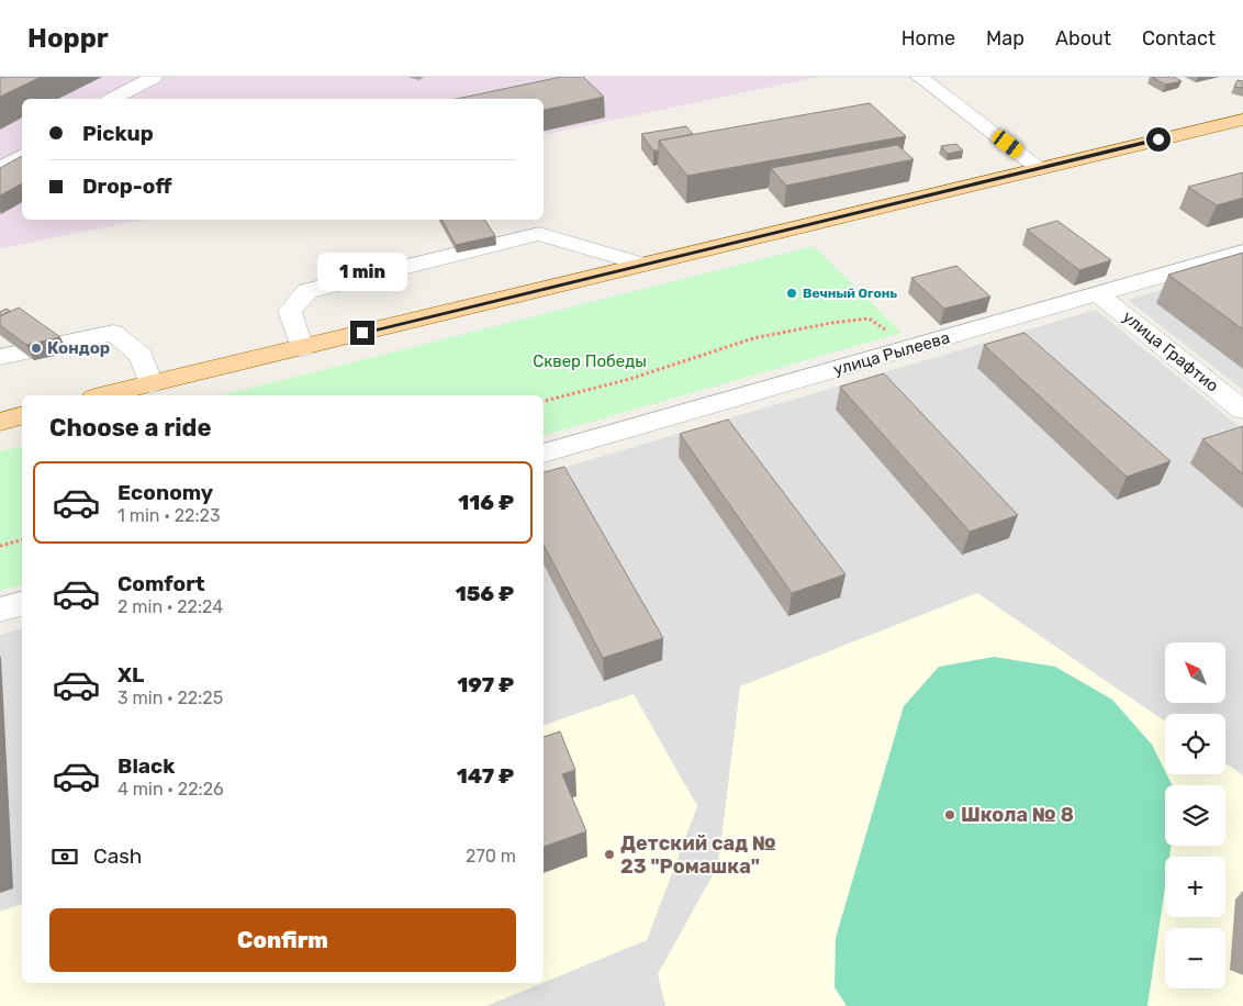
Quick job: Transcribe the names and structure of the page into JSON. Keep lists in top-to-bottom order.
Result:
{
  "streets": {
    "street": ["улица Графтио", "улица Рылеева"]
  },
  "crossings": [
    ["улица Графтио", "улица Рылеева"]
  ],
  "parks": ["Сквер Победы"],
  "places": [
    "Вечный Огонь",
    "Кондор",
    "Школа № 8",
    "Детский сад № 23 \"Ромашка\""
  ],
  "north": "top left",
  "page": {
    "header": "Hoppr",
    "nav": [
      "Home",
      "Map",
      "About",
      "Contact"
    ],
    "banner": ["Pickup", "Drop-off"],
    "bubble": "1 min",
    "heading": "Choose a ride",
    "list": [
      {
        "name": "Economy",
        "note": "1 min · 22:23",
        "value": "116 ₽"
      },
      {
        "name": "Comfort",
        "note": "2 min · 22:24",
        "value": "156 ₽"
      },
      {
        "name": "XL",
        "note": "3 min · 22:25",
        "value": "197 ₽"
      },
      {
        "name": "Black",
        "note": "4 min · 22:26",
        "value": "147 ₽"
      }
    ],
    "map_buttons": ["+", "−"],
    "pay": ["Cash", "270 m"],
    "buttons": "Confirm"
  }
}
